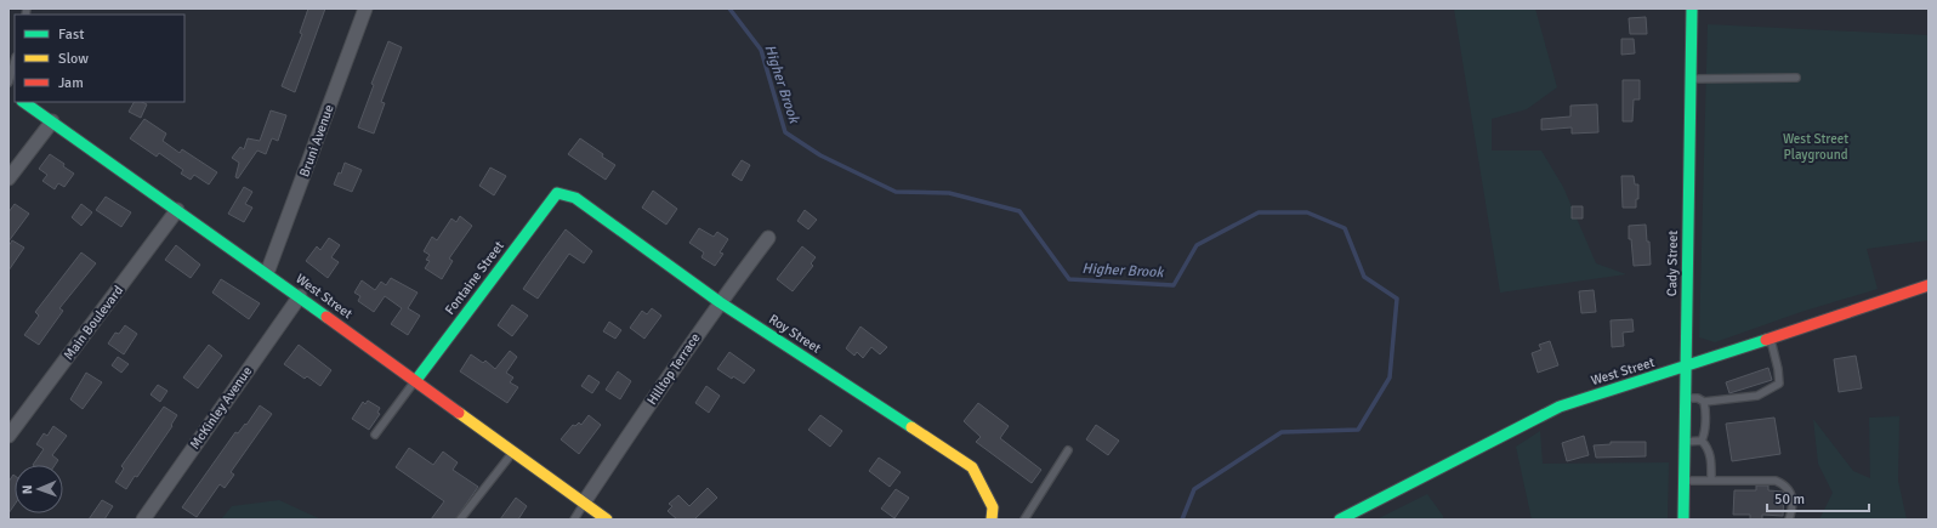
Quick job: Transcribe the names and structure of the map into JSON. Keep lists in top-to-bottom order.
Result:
{
  "streets": {
    "main road": [
      "Cady Street",
      "Fontaine Street",
      "West Street",
      "Roy Street"
    ],
    "street": [
      "Bruni Avenue",
      "Main Boulevard",
      "Hilltop Terrace",
      "McKinley Avenue"
    ]
  },
  "crossings": [
    ["Bruni Avenue", "West Street"],
    ["Cady Street", "West Street"],
    ["Fontaine Street", "West Street"],
    ["Fontaine Street", "Roy Street"],
    ["West Street", "Main Boulevard"],
    ["West Street", "Hilltop Terrace"],
    ["West Street", "McKinley Avenue"],
    ["Roy Street", "Hilltop Terrace"]
  ],
  "water": ["Higher Brook"],
  "parks": ["West Street Playground"],
  "legend": ["Fast", "Slow", "Jam"],
  "scale_bar": "50 m",
  "north": "left"
}
